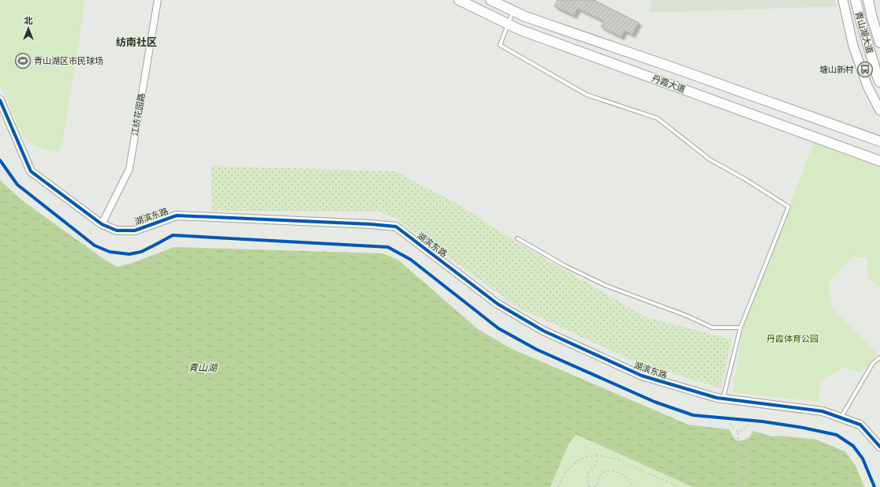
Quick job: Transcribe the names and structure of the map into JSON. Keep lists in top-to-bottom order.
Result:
{
  "streets": {
    "main road": ["青山湖大道", "丹霞大道"],
    "street": ["江纺花园路", "湖滨东路"]
  },
  "crossings": [
    ["江纺花园路", "湖滨东路"]
  ],
  "districts": ["纺南社区"],
  "water": ["青山湖"],
  "parks": ["丹霞体育公园"],
  "places": {
    "sports": ["青山湖区市民球场"],
    "bus stop": ["塘山新村"]
  },
  "north": "top"
}
